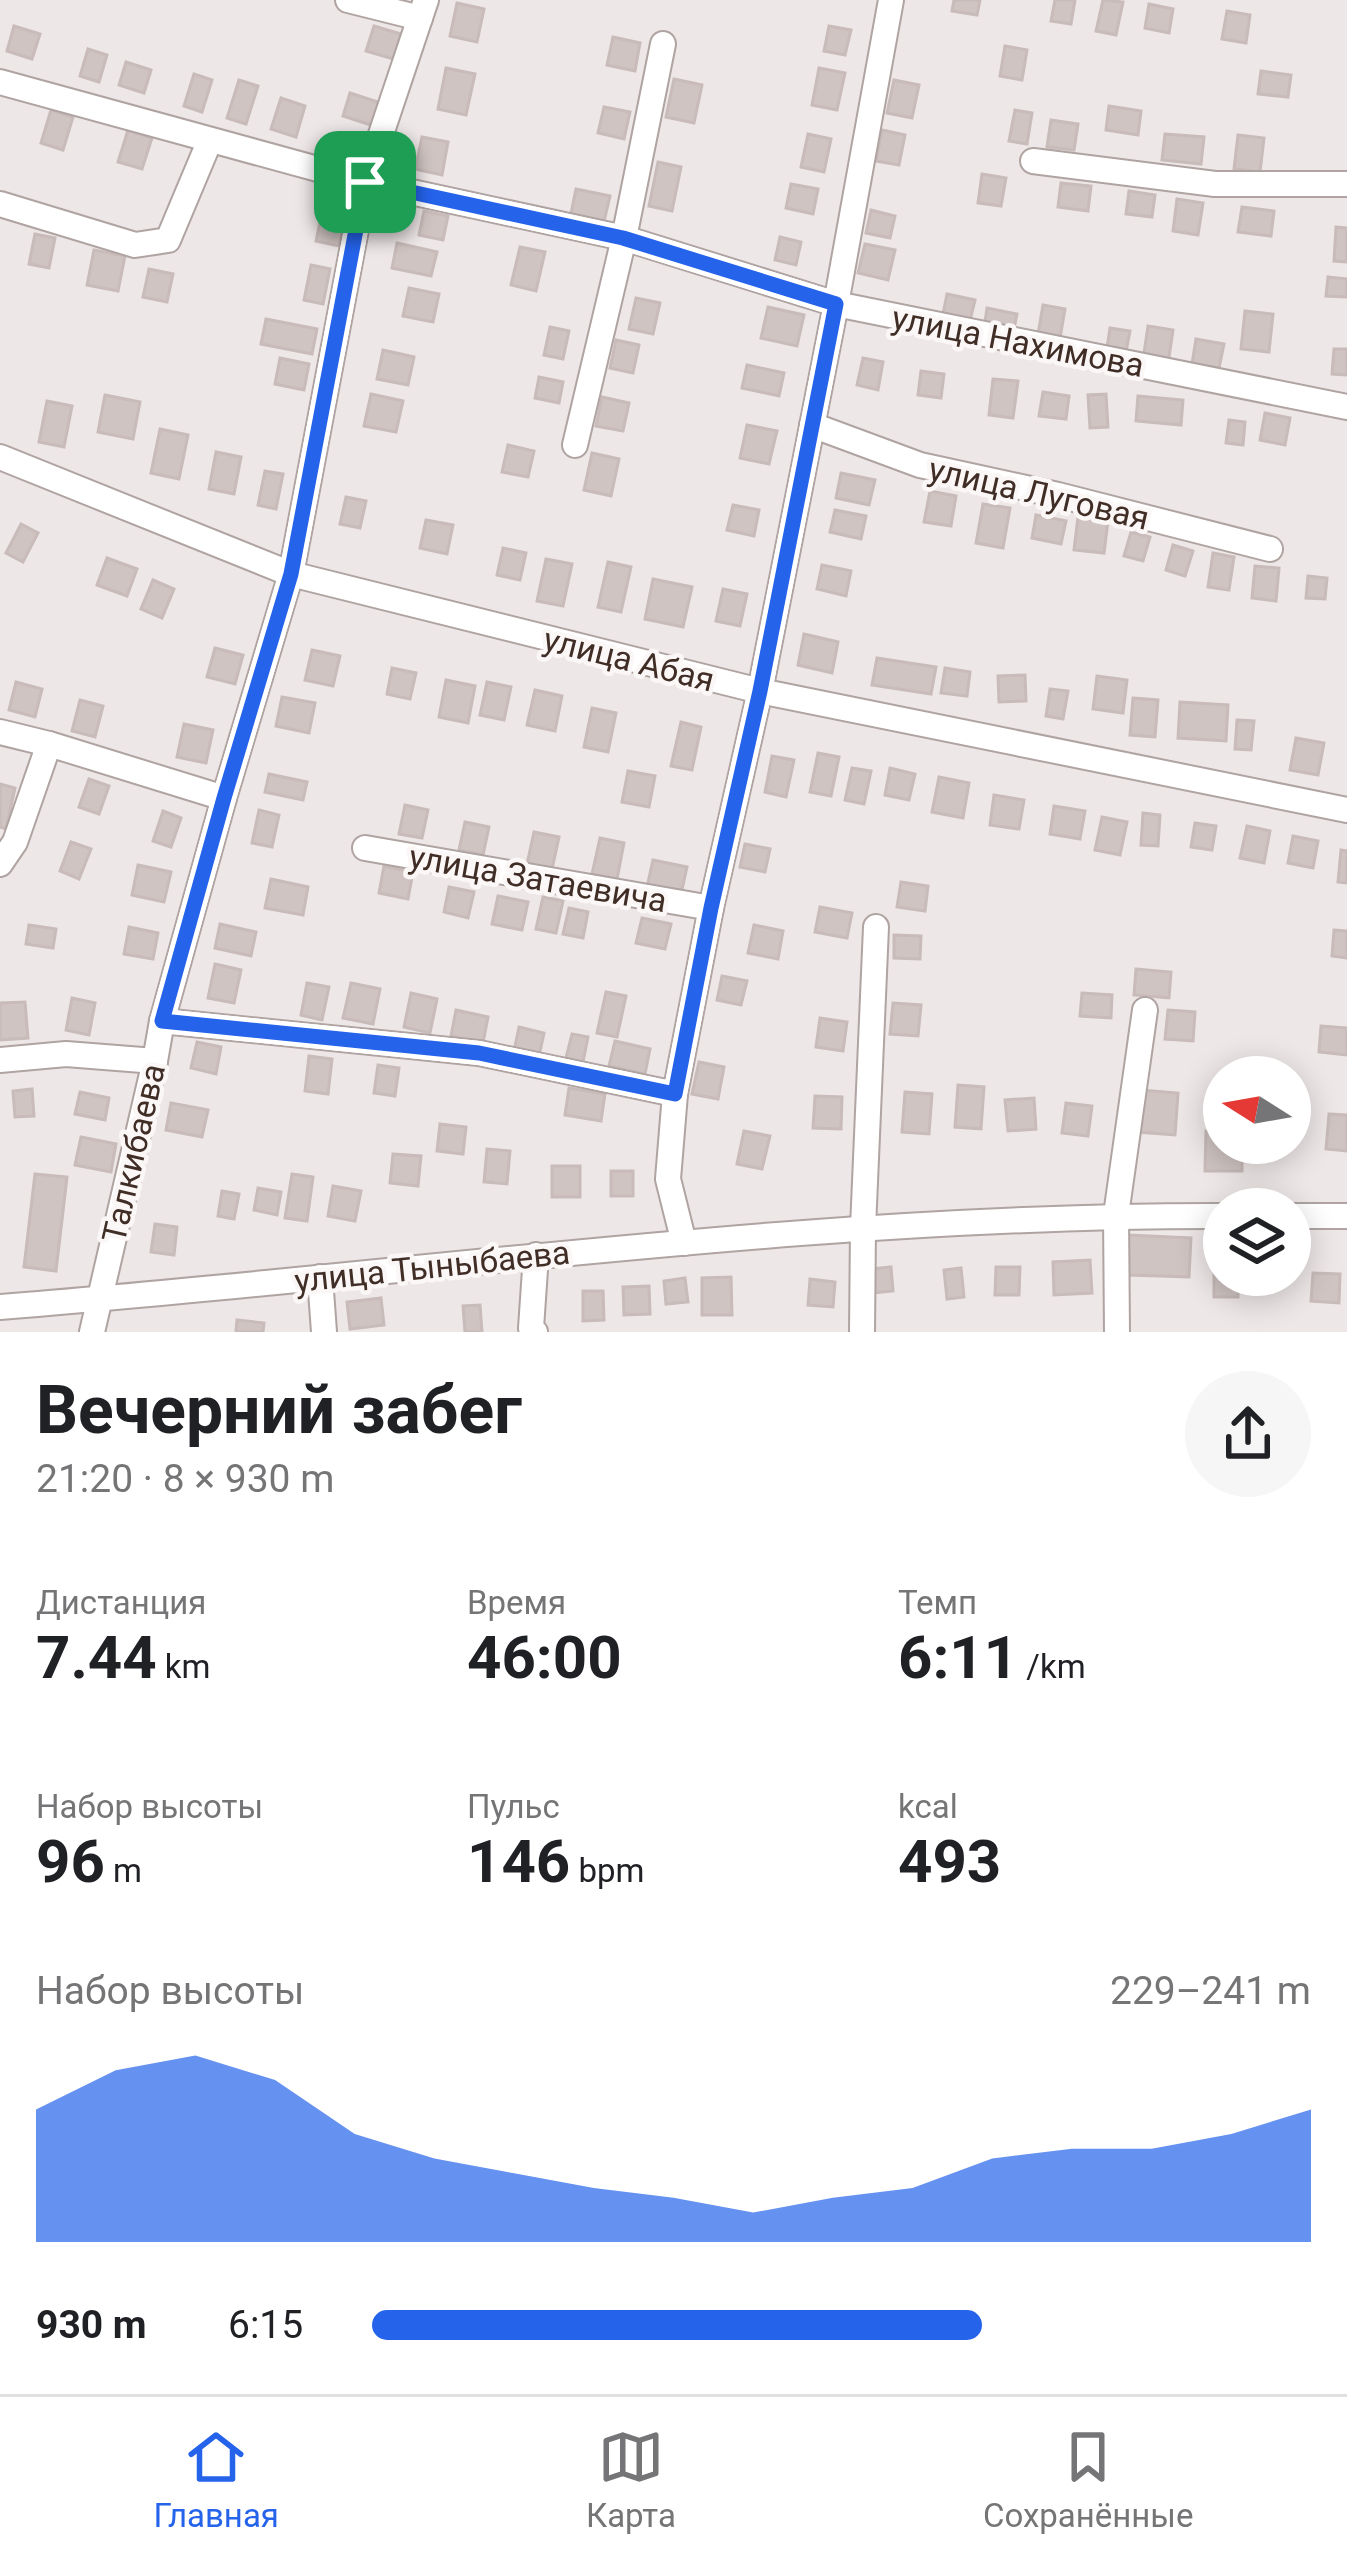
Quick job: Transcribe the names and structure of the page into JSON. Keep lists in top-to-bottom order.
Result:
{
  "streets": {
    "street": [
      "улица Нахимова",
      "улица Луговая",
      "улица Абая",
      "улица Затаевича",
      "Талкибаева",
      "улица Тыныбаева"
    ]
  },
  "crossings": [
    ["улица Нахимова", "Талкибаева"],
    ["улица Абая", "Талкибаева"],
    ["Талкибаева", "улица Тыныбаева"]
  ],
  "north": "left",
  "page": {
    "heading": ["Вечерний забег", "21:20 · 8 × 930 m"],
    "stats": [
      ["Дистанция", "7.44 km"],
      ["Время", "46:00"],
      ["Темп", "6:11 /km"],
      ["Набор высоты", "96 m"],
      ["Пульс", "146 bpm"],
      ["kcal", "493"]
    ],
    "chart": ["Набор высоты", "229–241 m"],
    "list": [
      {
        "name": "930 m",
        "note": "6:15"
      }
    ],
    "tabs": ["Главная", "Карта", "Сохранённые"]
  }
}
